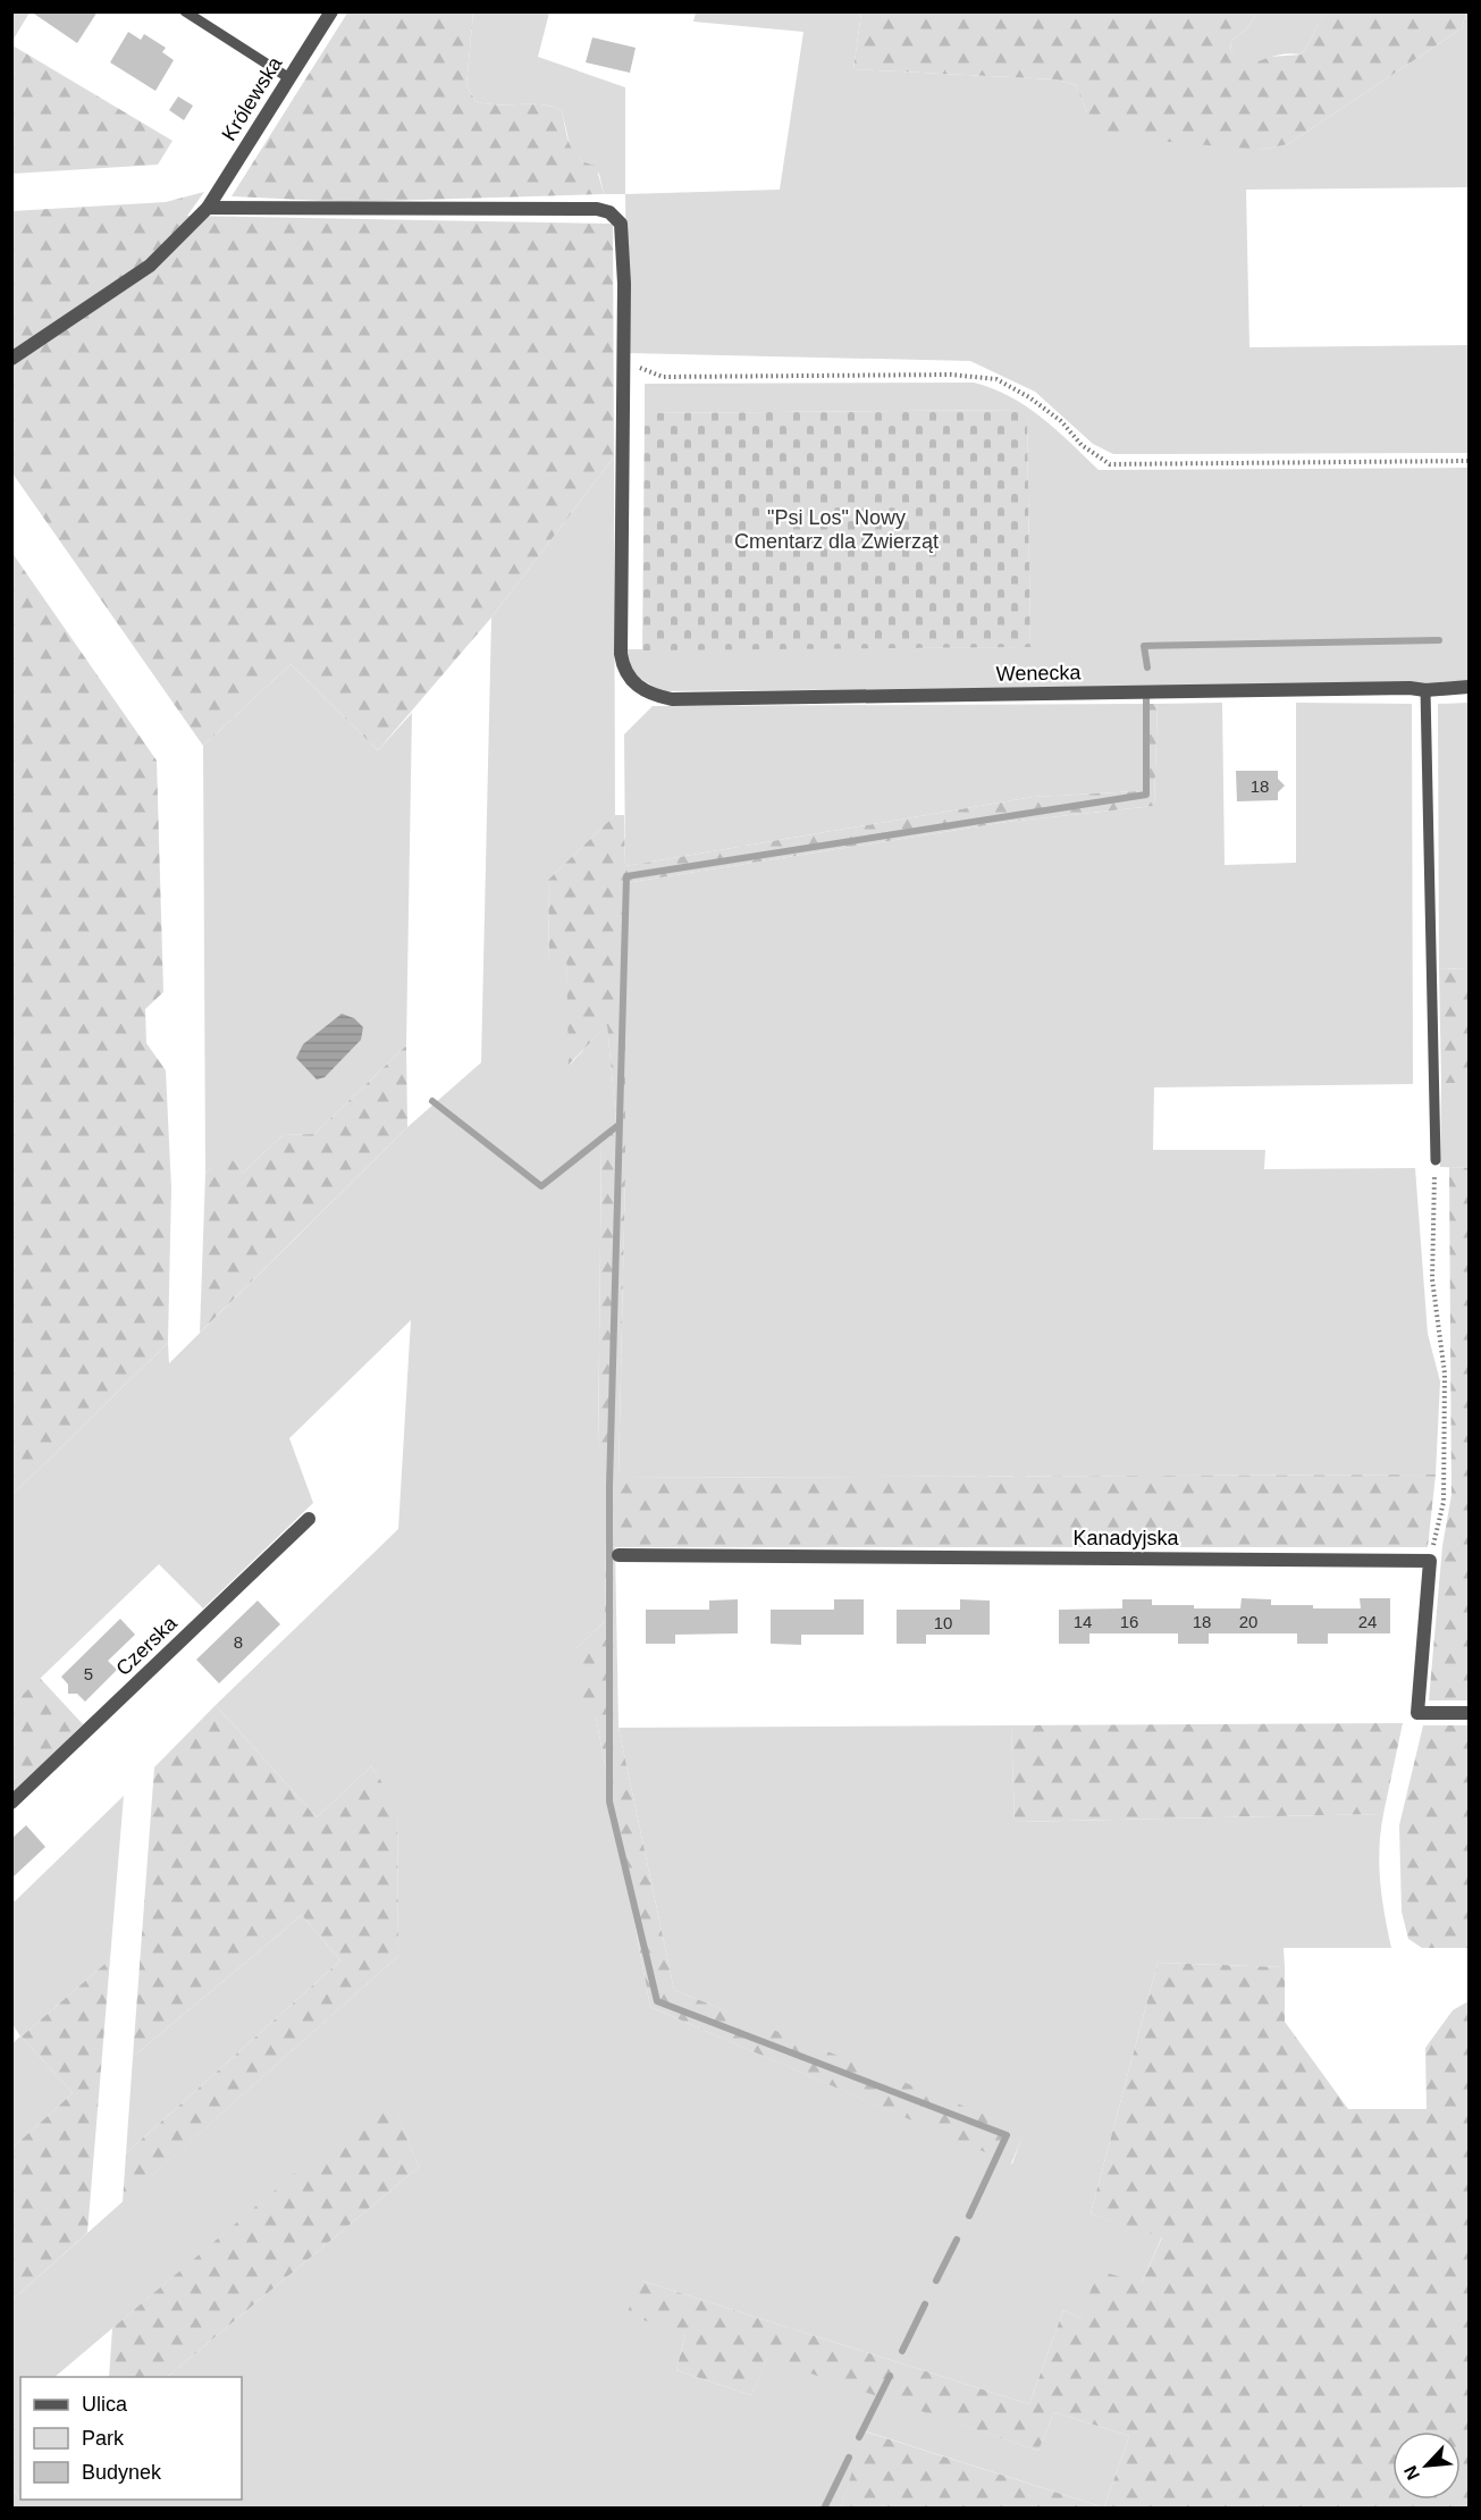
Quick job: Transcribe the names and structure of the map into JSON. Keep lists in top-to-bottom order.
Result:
{
  "streets": {
    "street": [
      "Królewska",
      "Wenecka",
      "Kanadyjska",
      "Czerska"
    ]
  },
  "parks": ["\"Psi Los\" Nowy Cmentarz dla Zwierząt"],
  "house_numbers": [
    "18",
    "14",
    "16",
    "18",
    "20",
    "24",
    "10",
    "8",
    "5"
  ],
  "legend": ["Ulica", "Park", "Budynek"],
  "north": "bottom left"
}
